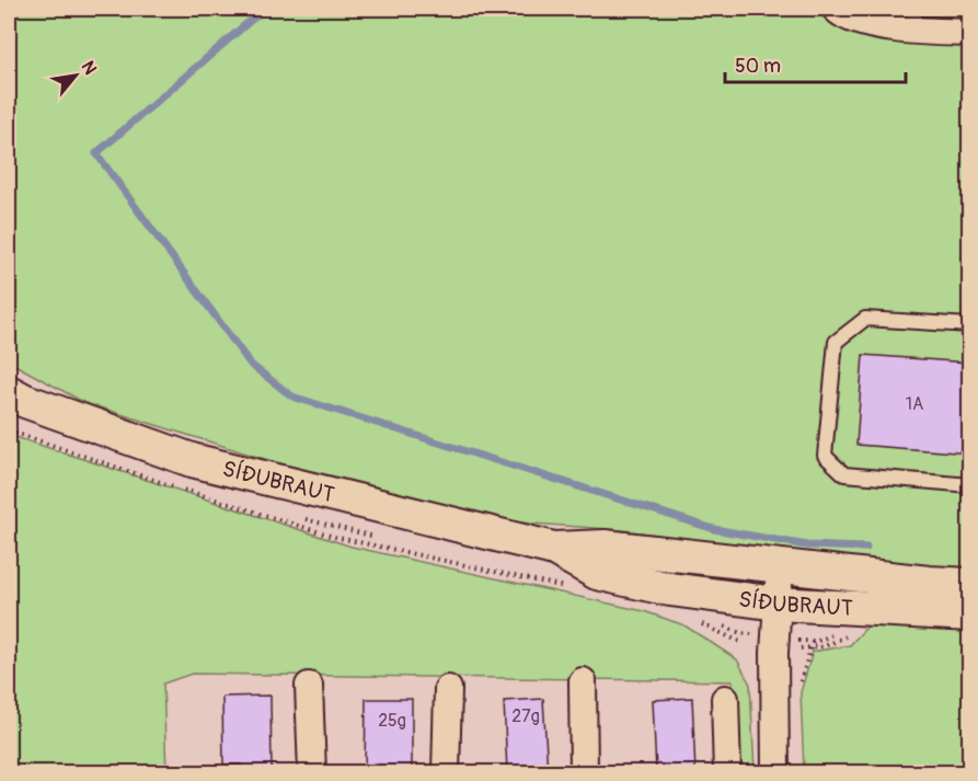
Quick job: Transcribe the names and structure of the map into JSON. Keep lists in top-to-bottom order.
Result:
{
  "streets": {
    "street": ["SÍÐUBRAUT"]
  },
  "house_numbers": ["1A", "27g", "25g"],
  "scale_bar": "50 m",
  "north": "top right"
}
